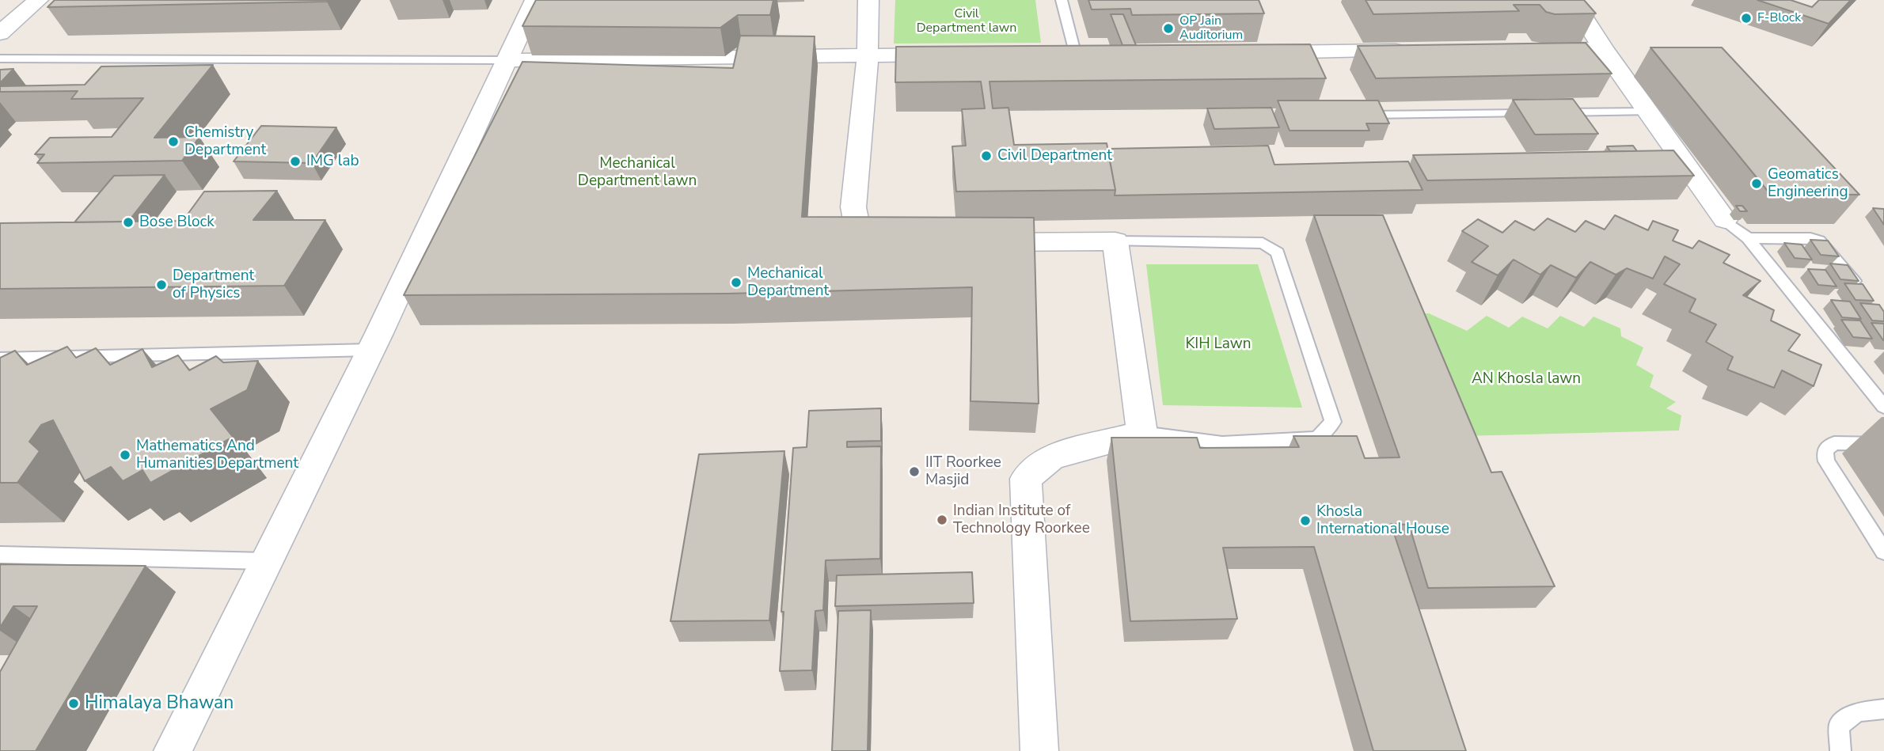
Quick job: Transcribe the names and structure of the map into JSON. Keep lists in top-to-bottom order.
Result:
{
  "parks": [
    "Civil Department lawn",
    "Mechanical Department lawn",
    "KIH Lawn",
    "AN Khosla lawn"
  ],
  "places": [
    "F-Block",
    "OP Jain Auditorium",
    "Chemistry Department",
    "Civil Department",
    "IMG lab",
    "Geomatics Engineering",
    "Bose Block",
    "Mechanical Department",
    "Department of Physics",
    "Mathematics And Humanities Department",
    "IIT Roorkee Masjid",
    "Indian Institute of Technology Roorkee",
    "Khosla International House",
    "Himalaya Bhawan"
  ]
}
